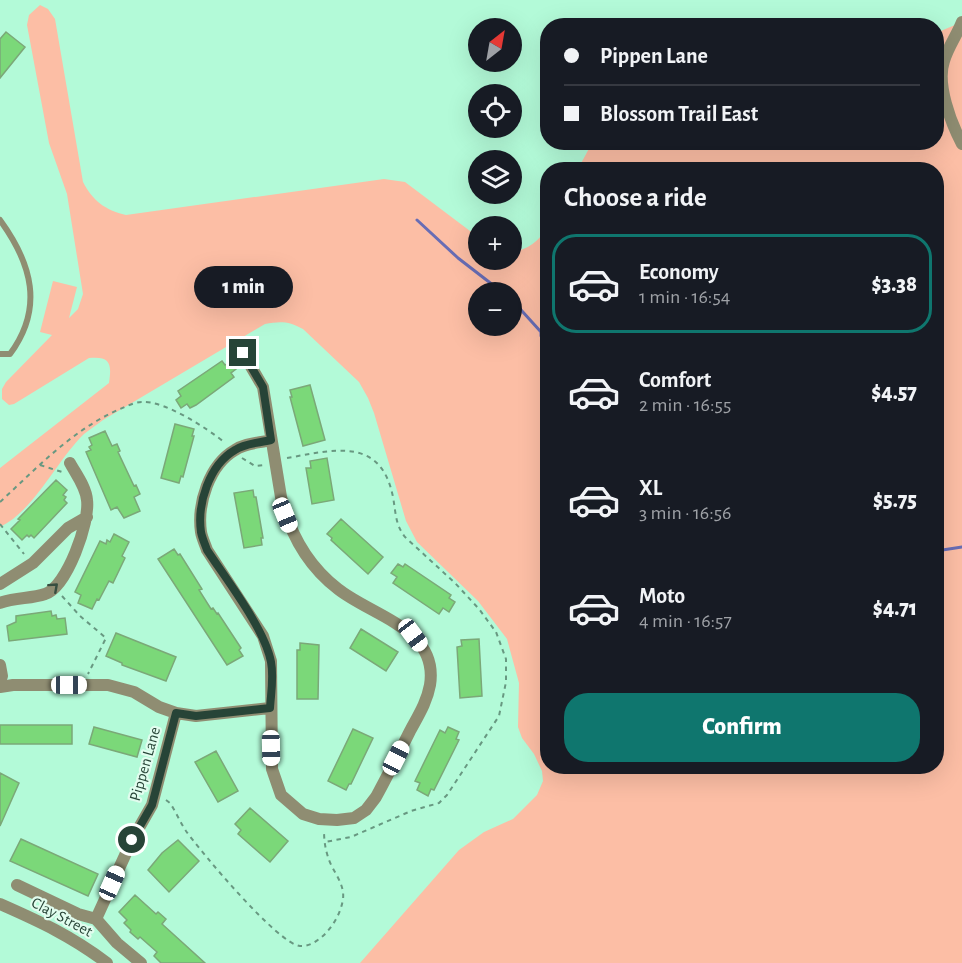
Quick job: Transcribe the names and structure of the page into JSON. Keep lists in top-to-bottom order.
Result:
{
  "streets": {
    "street": ["Pippen Lane", "Clay Street"]
  },
  "north": "top right",
  "page": {
    "map_buttons": ["+", "−"],
    "banner": ["Pippen Lane", "Blossom Trail East"],
    "heading": "Choose a ride",
    "list": [
      {
        "name": "Economy",
        "note": "1 min · 16:54",
        "value": "$3.38"
      },
      {
        "name": "Comfort",
        "note": "2 min · 16:55",
        "value": "$4.57"
      },
      {
        "name": "XL",
        "note": "3 min · 16:56",
        "value": "$5.75"
      },
      {
        "name": "Moto",
        "note": "4 min · 16:57",
        "value": "$4.71"
      }
    ],
    "bubble": "1 min",
    "buttons": "Confirm"
  }
}
